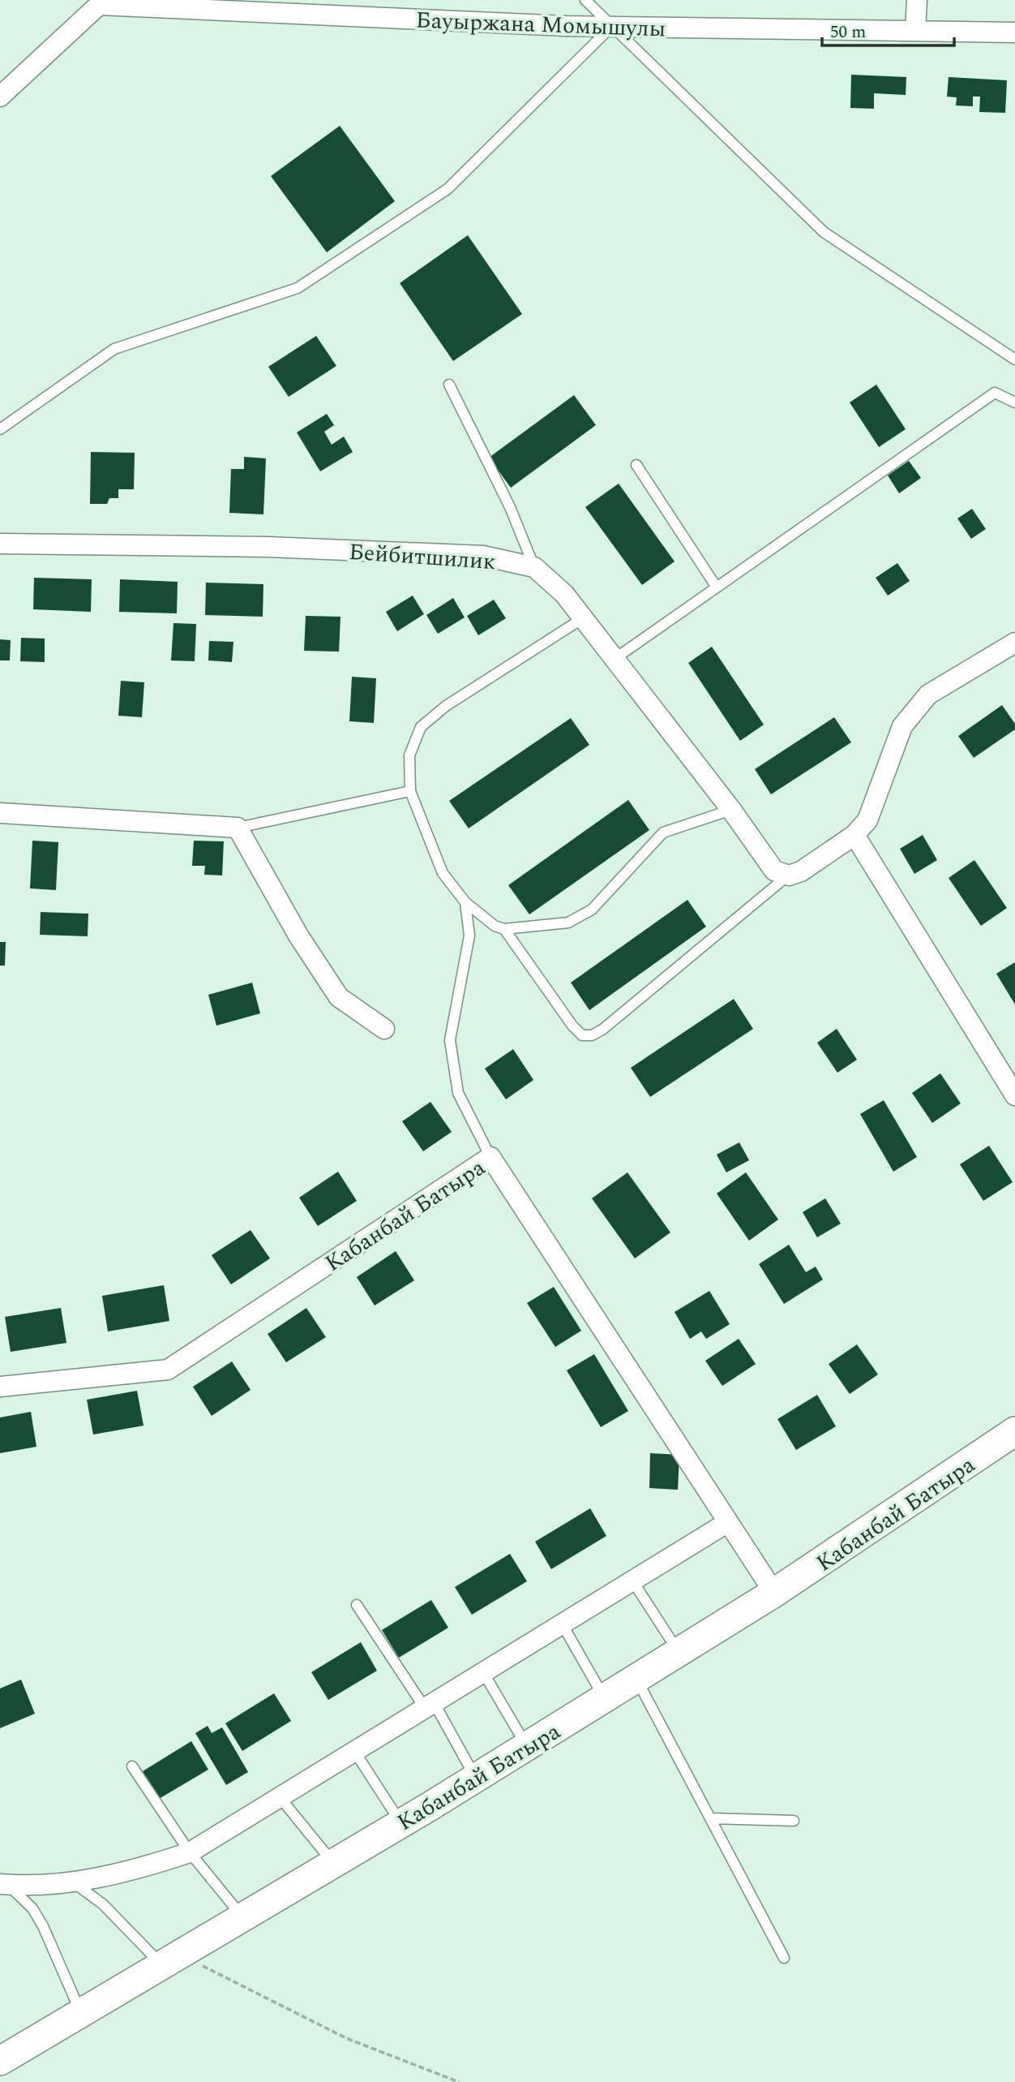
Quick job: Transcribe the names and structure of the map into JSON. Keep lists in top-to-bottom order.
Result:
{
  "streets": {
    "main road": ["Кабанбай Батыра"],
    "street": ["Бауыржана Момышулы", "Бейбитшилик"]
  },
  "scale_bar": "50 m"
}
